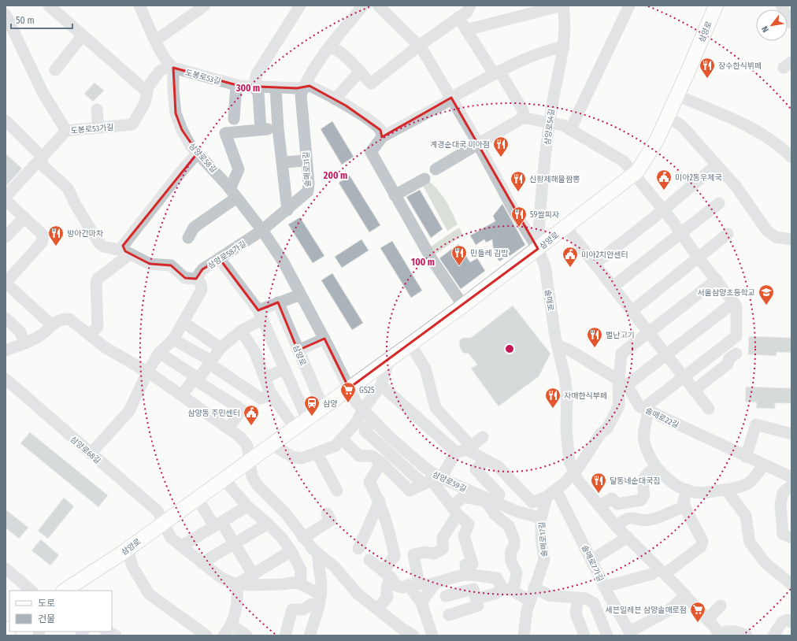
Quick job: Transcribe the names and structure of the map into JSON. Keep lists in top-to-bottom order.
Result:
{
  "streets": {
    "main road": ["삼양로"],
    "street": [
      "도봉로53길",
      "삼양로54길",
      "도봉로53가길",
      "삼양로58길",
      "솔매로31길",
      "삼양로58가길",
      "솔매로",
      "솔매로22길",
      "삼양로68길",
      "삼양로59길",
      "솔매로17길",
      "솔매로7가길"
    ]
  },
  "crossings": [
    ["삼양로", "삼양로54길"],
    ["삼양로", "삼양로58길"],
    ["삼양로", "솔매로"],
    ["삼양로", "삼양로68길"],
    ["삼양로", "삼양로59길"],
    ["도봉로53길", "도봉로53가길"],
    ["도봉로53길", "삼양로58길"],
    ["도봉로53길", "솔매로31길"],
    ["삼양로54길", "솔매로"],
    ["도봉로53가길", "삼양로58길"],
    ["삼양로58길", "솔매로31길"],
    ["삼양로58길", "삼양로58가길"],
    ["삼양로58길", "삼양로59길"],
    ["솔매로31길", "삼양로58가길"],
    ["솔매로", "솔매로22길"],
    ["삼양로59길", "솔매로17길"]
  ],
  "places": {
    "restaurant": [
      "장수한식뷔페",
      "계경순대국 미아점",
      "신황제해물짬뽕",
      "59쌀피자",
      "방아간마차",
      "민들레 김밥",
      "별난고기",
      "자매한식부페",
      "달동네순대국집"
    ],
    "public building": ["미아2동우체국", "미아2치안센터", "삼양동 주민센터"],
    "school or university": ["서울삼양초등학교"],
    "supermarket": ["GS25", "세븐일레븐 삼양솔매로점"],
    "station": ["삼양"]
  },
  "legend": ["도로", "건물"],
  "scale_bar": "50 m",
  "north": "bottom left",
  "rings": ["300 m", "200 m", "100 m"]
}
